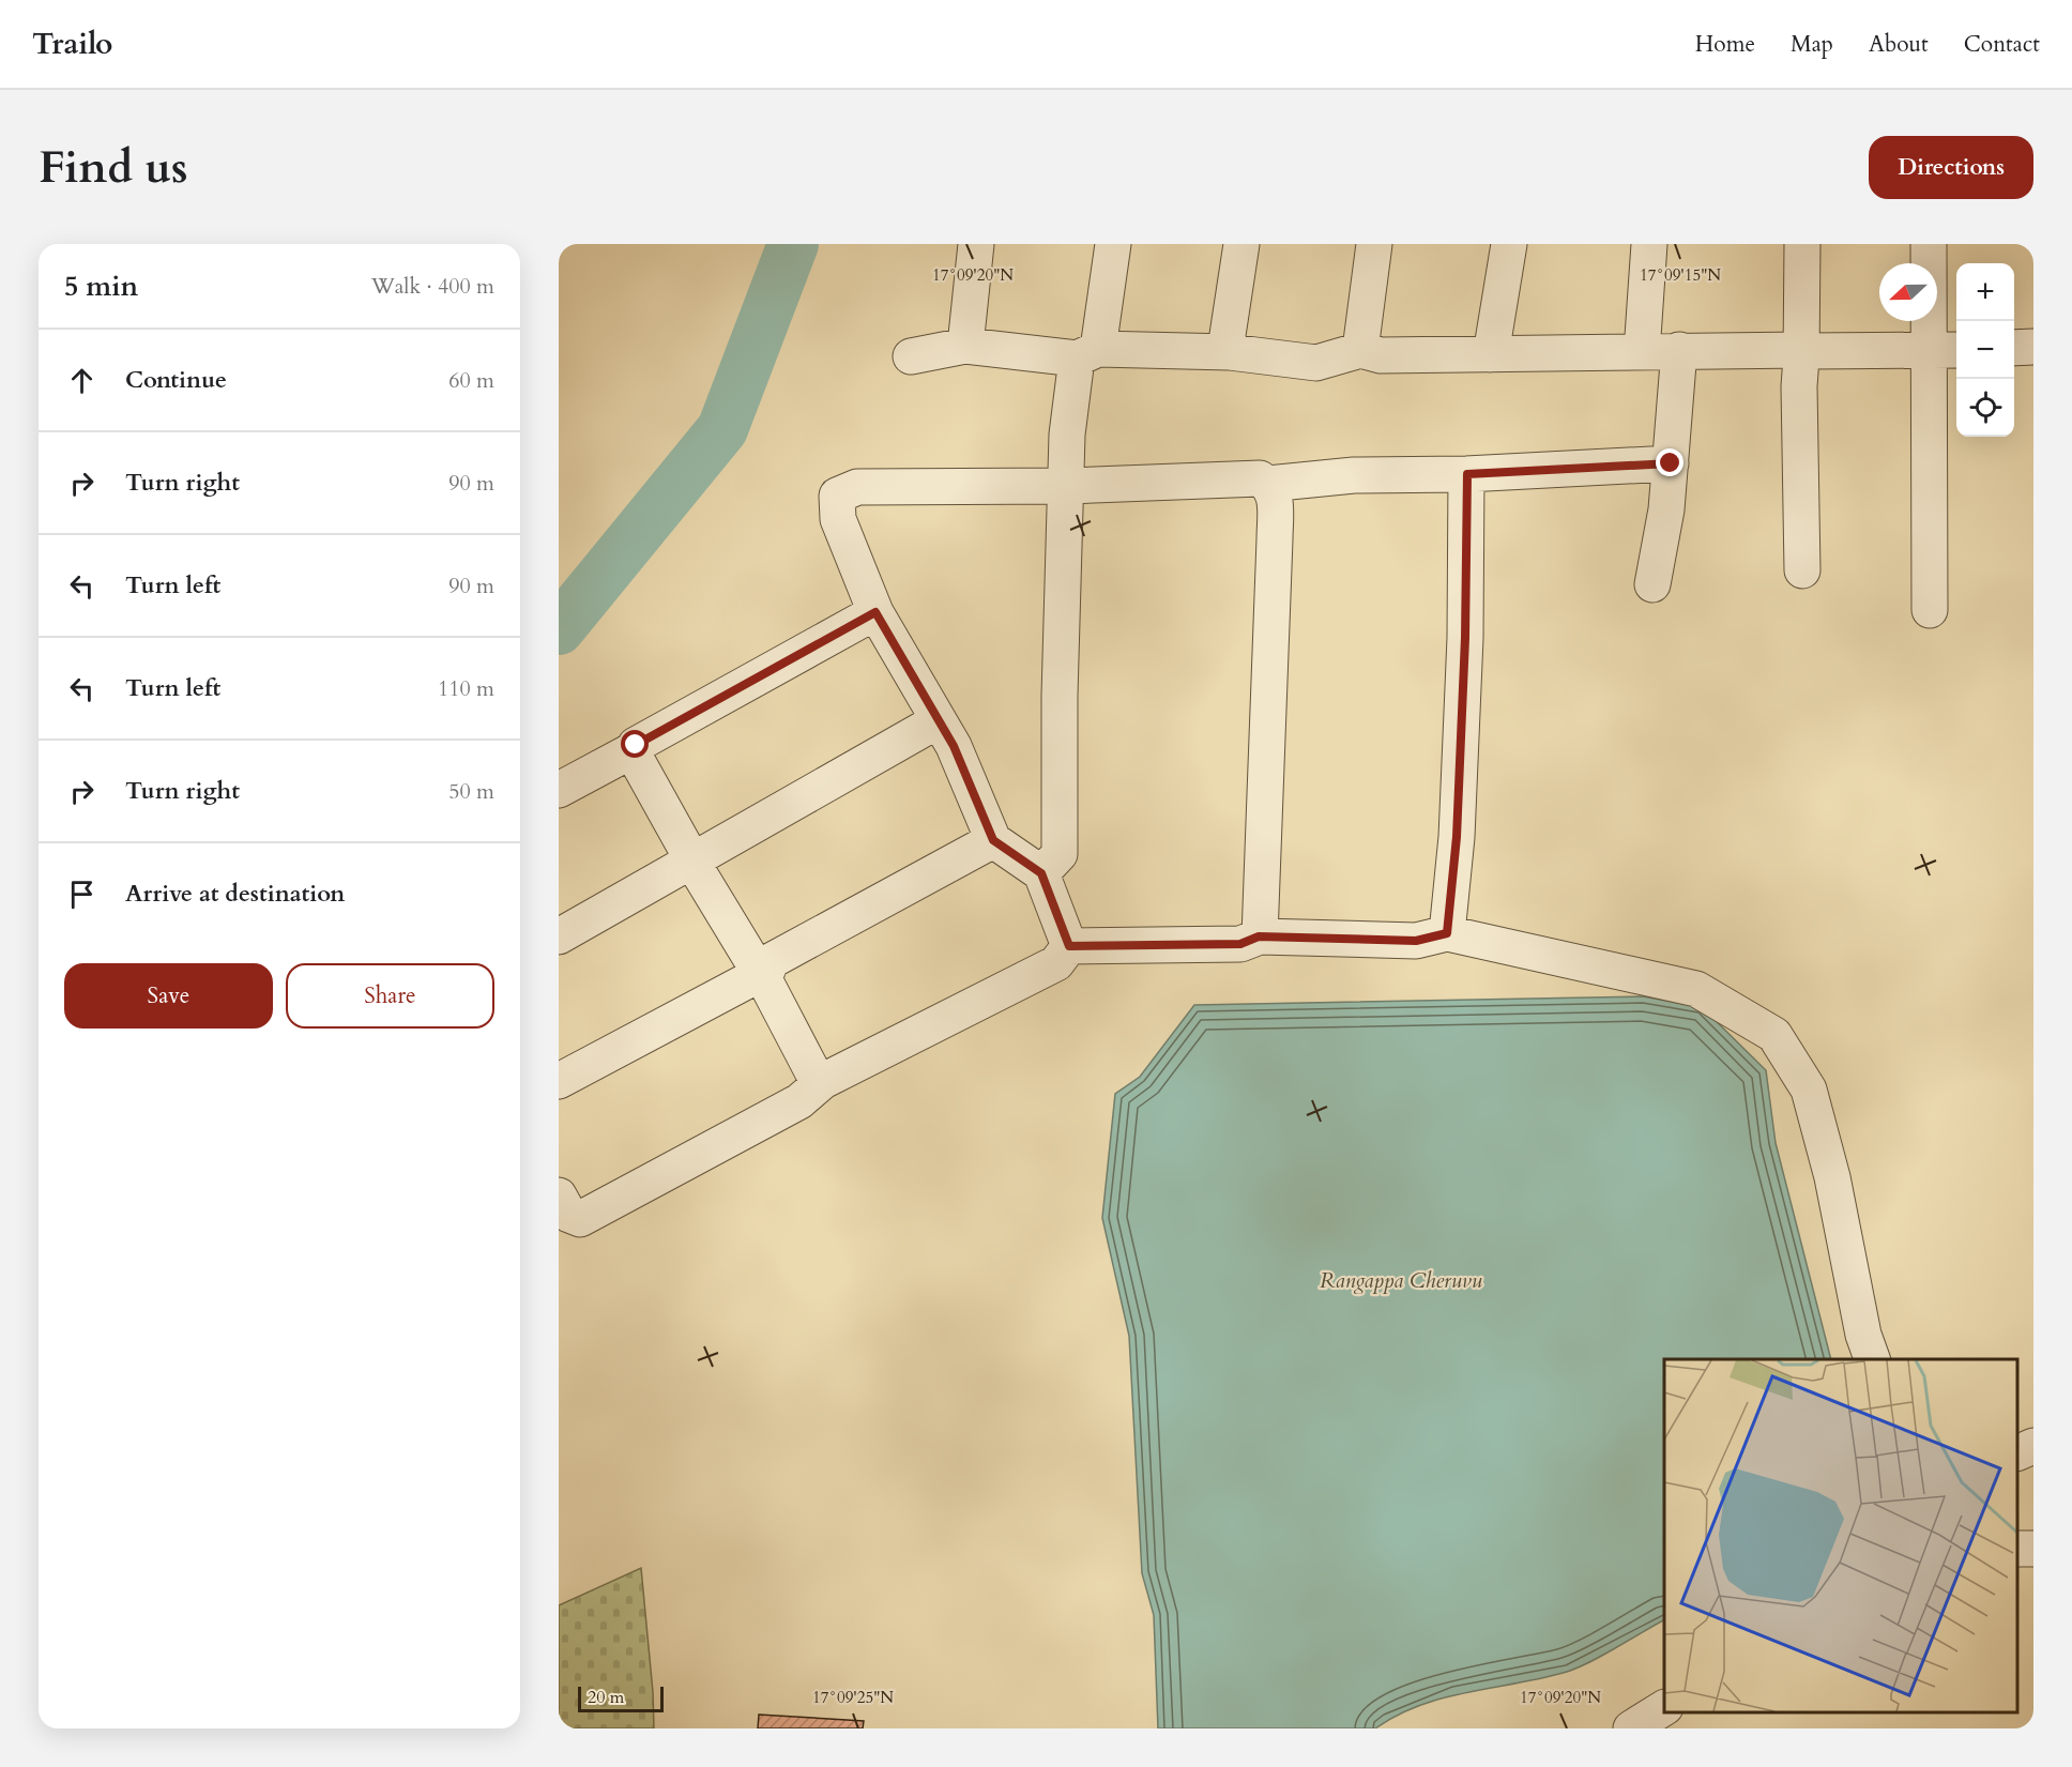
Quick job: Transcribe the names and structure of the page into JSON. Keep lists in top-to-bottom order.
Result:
{
  "water": ["Rangappa Cheruvu"],
  "scale_bar": "20 m",
  "north": "left",
  "page": {
    "header": "Trailo",
    "nav": [
      "Home",
      "Map",
      "About",
      "Contact"
    ],
    "buttons": [
      "Directions",
      ["Save", "Share"]
    ],
    "title": "Find us",
    "heading": ["5 min", "Walk · 400 m"],
    "map_buttons": ["+", "−"],
    "list": [
      ["Continue", "60 m"],
      ["Turn right", "90 m"],
      ["Turn left", "90 m"],
      ["Turn left", "110 m"],
      ["Turn right", "50 m"],
      "Arrive at destination"
    ],
    "scale": "20 m"
  },
  "coordinates": ["17°09'20\"N", "17°09'15\"N", "17°09'25\"N"]
}
